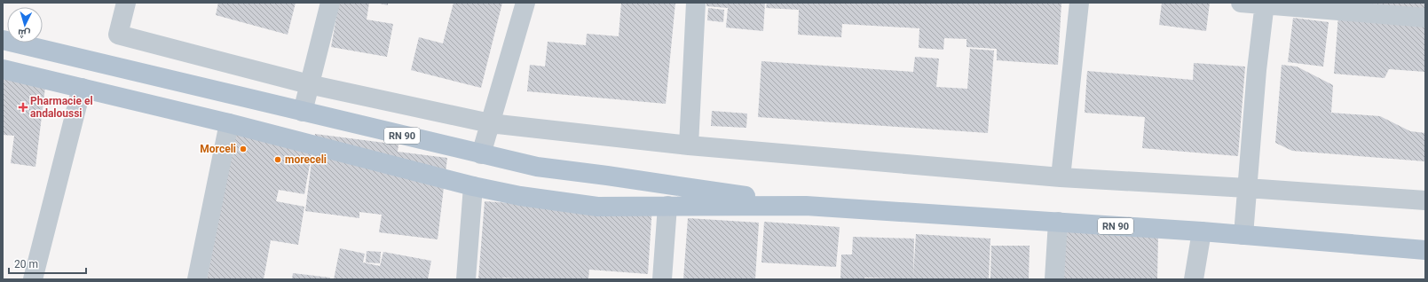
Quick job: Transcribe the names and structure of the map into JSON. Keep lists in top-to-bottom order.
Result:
{
  "streets": {
    "main road": ["RN 90"]
  },
  "places": {
    "health": ["Pharmacie el andaloussi"],
    "other": ["Morceli", "moreceli"]
  },
  "scale_bar": "20 m",
  "north": "bottom"
}
